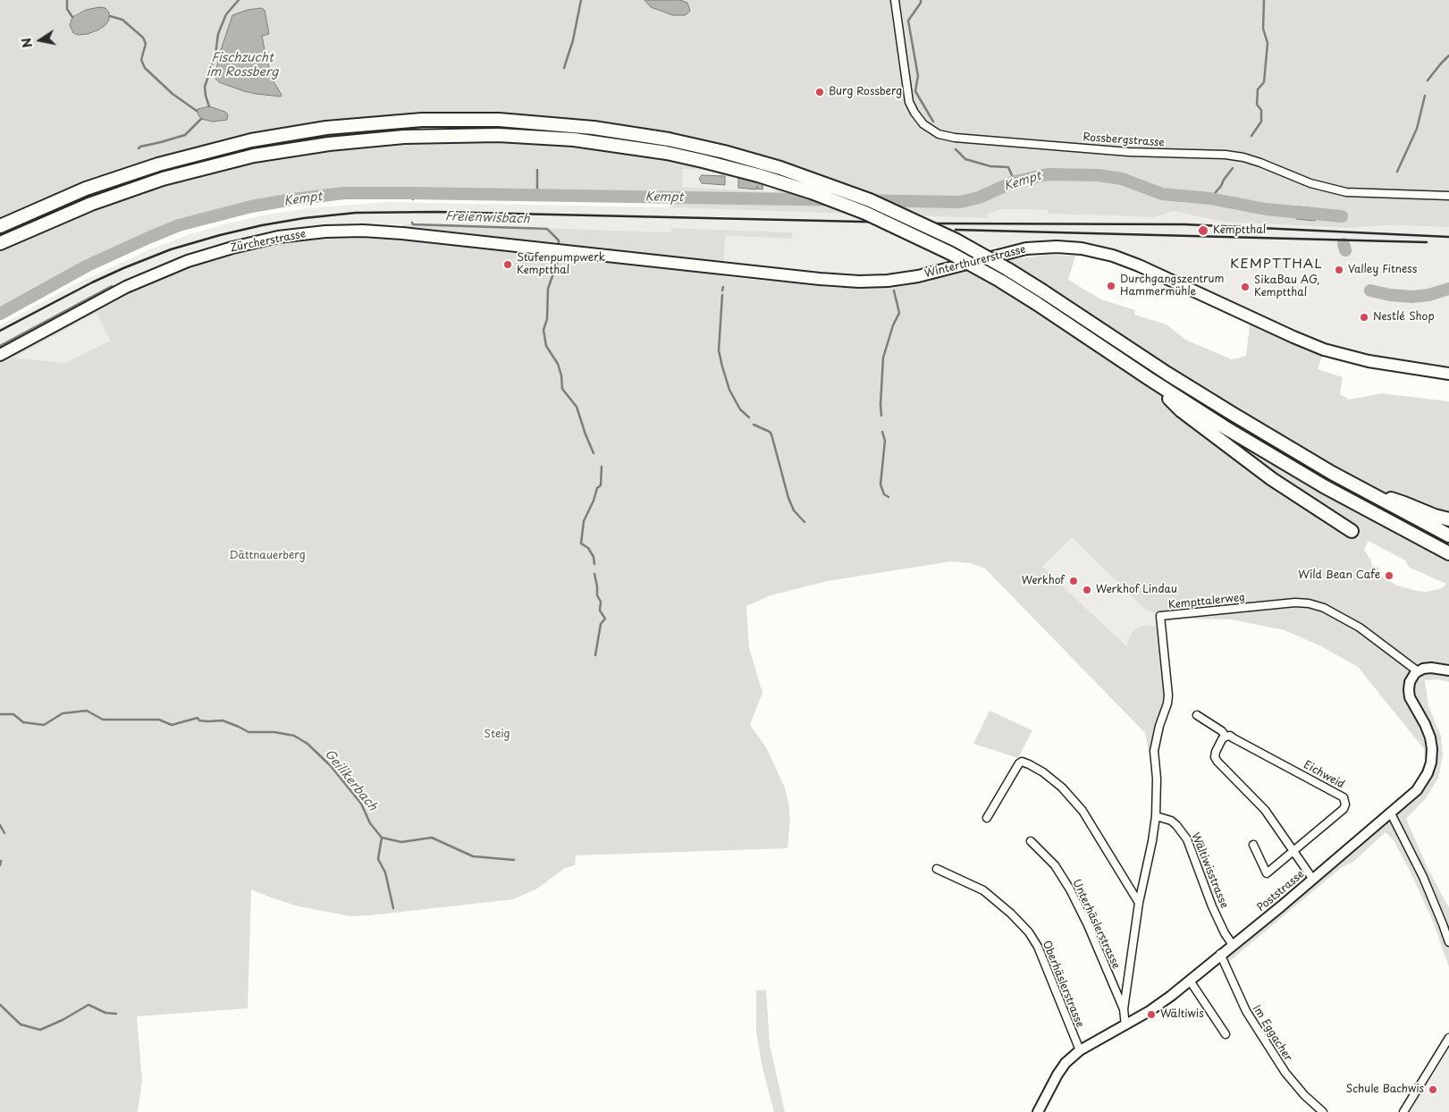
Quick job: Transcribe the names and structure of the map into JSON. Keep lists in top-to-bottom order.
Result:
{
  "streets": {
    "main road": ["Zürcherstrasse", "Winterthurerstrasse"],
    "street": [
      "Rossbergstrasse",
      "Kempttalerweg",
      "Eichweid",
      "Wältiwisstrasse",
      "Poststrasse",
      "Unterhäslerstrasse",
      "Oberhäslerstrasse",
      "Im Eggacher"
    ]
  },
  "crossings": [
    ["Zürcherstrasse", "Winterthurerstrasse"],
    ["Kempttalerweg", "Wältiwisstrasse"],
    ["Kempttalerweg", "Poststrasse"],
    ["Kempttalerweg", "Unterhäslerstrasse"],
    ["Wältiwisstrasse", "Poststrasse"],
    ["Poststrasse", "Unterhäslerstrasse"],
    ["Poststrasse", "Oberhäslerstrasse"],
    ["Poststrasse", "Im Eggacher"]
  ],
  "districts": ["KEMPTTHAL"],
  "water": [
    "Fischzucht im Rossberg",
    "Kempt",
    "Freienwisbach",
    "Geilikerbach"
  ],
  "parks": ["Dättnauerberg", "Steig"],
  "places": [
    "Burg Rossberg",
    "Kemptthal",
    "Stufenpumpwerk Kemptthal",
    "Valley Fitness",
    "Durchgangszentrum Hammermühle",
    "SikaBau AG, Kemptthal",
    "Nestlé Shop",
    "Wild Bean Cafe",
    "Werkhof",
    "Werkhof Lindau",
    "Wältiwis",
    "Schule Bachwis"
  ],
  "north": "left"
}
